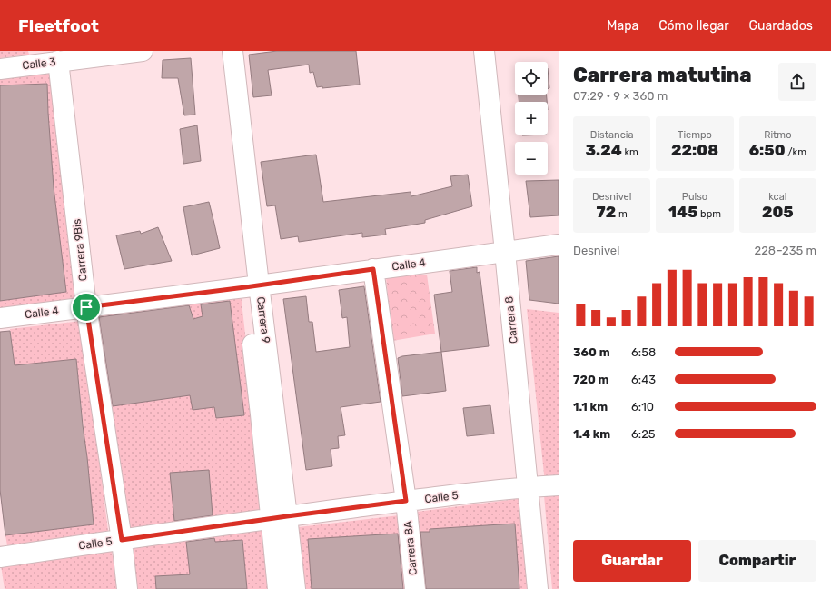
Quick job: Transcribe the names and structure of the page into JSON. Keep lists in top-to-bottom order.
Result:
{
  "streets": {
    "street": [
      "Calle 3",
      "Carrera 9Bis",
      "Calle 4",
      "Carrera 9",
      "Carrera 8",
      "Calle 5",
      "Carrera 8A"
    ]
  },
  "crossings": [
    ["Calle 3", "Carrera 9Bis"],
    ["Carrera 9Bis", "Calle 4"],
    ["Carrera 9Bis", "Calle 5"],
    ["Calle 4", "Carrera 9"],
    ["Calle 4", "Carrera 8"],
    ["Calle 4", "Carrera 8A"],
    ["Carrera 9", "Calle 5"],
    ["Carrera 8", "Calle 5"],
    ["Calle 5", "Carrera 8A"]
  ],
  "page": {
    "header": "Fleetfoot",
    "nav": ["Mapa", "Cómo llegar", "Guardados"],
    "heading": ["Carrera matutina", "07:29 · 9 × 360 m"],
    "map_buttons": ["+", "−"],
    "stats": [
      ["Distancia", "3.24 km"],
      ["Tiempo", "22:08"],
      ["Ritmo", "6:50 /km"],
      ["Desnivel", "72 m"],
      ["Pulso", "145 bpm"],
      ["kcal", "205"]
    ],
    "chart": ["Desnivel", "228–235 m"],
    "list": [
      {
        "name": "360 m",
        "note": "6:58"
      },
      {
        "name": "720 m",
        "note": "6:43"
      },
      {
        "name": "1.1 km",
        "note": "6:10"
      },
      {
        "name": "1.4 km",
        "note": "6:25"
      }
    ],
    "buttons": ["Guardar", "Compartir"]
  }
}
